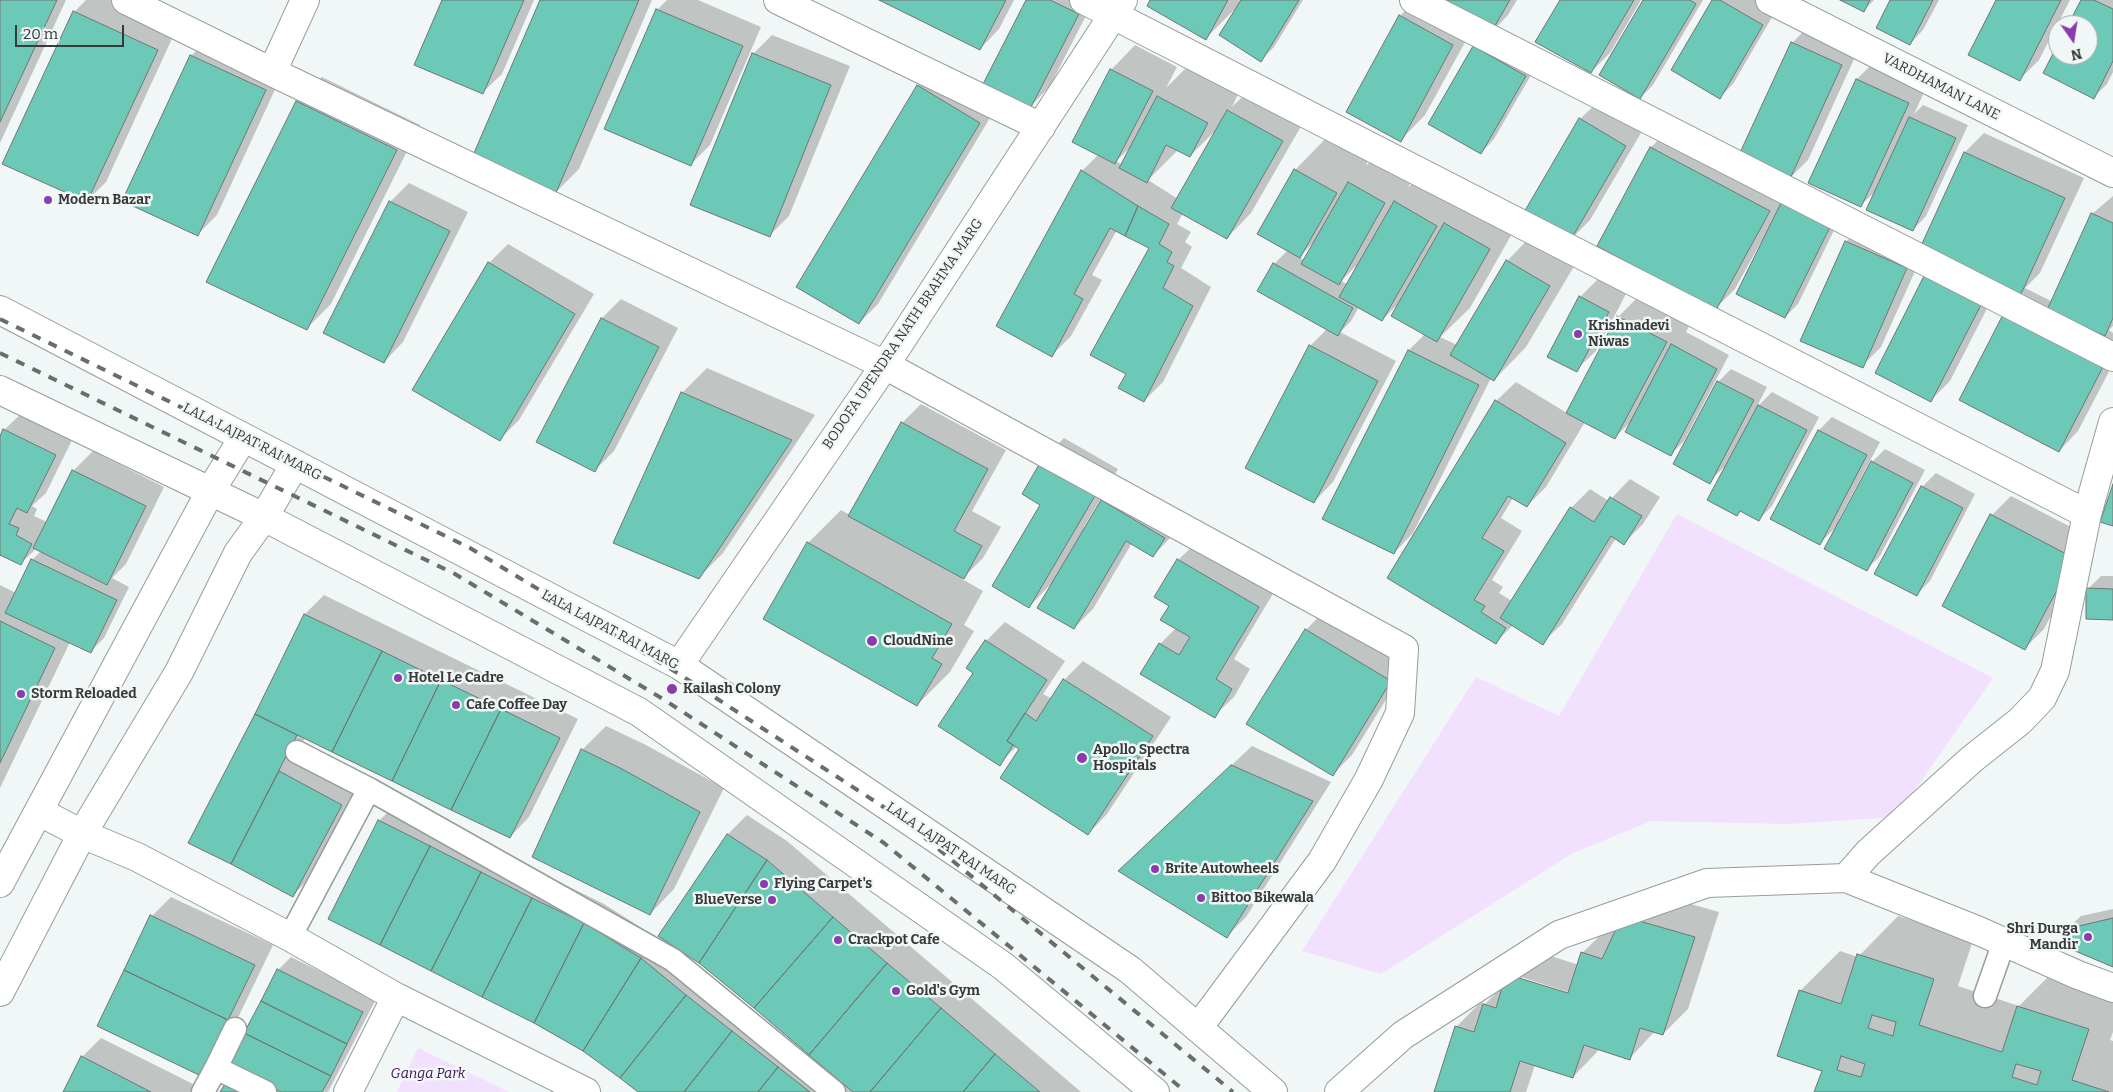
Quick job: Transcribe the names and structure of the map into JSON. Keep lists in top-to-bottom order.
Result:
{
  "streets": {
    "street": ["VARDHAMAN LANE", "BODOFA UPENDRA NATH BRAHMA MARG", "LALA LAJPAT RAI MARG"]
  },
  "crossings": [
    ["BODOFA UPENDRA NATH BRAHMA MARG", "LALA LAJPAT RAI MARG"]
  ],
  "parks": ["Ganga Park"],
  "places": [
    "Modern Bazar",
    "Krishnadevi Niwas",
    "CloudNine",
    "Hotel Le Cadre",
    "Kailash Colony",
    "Storm Reloaded",
    "Cafe Coffee Day",
    "Apollo Spectra Hospitals",
    "Brite Autowheels",
    "Flying Carpet's",
    "Bittoo Bikewala",
    "BlueVerse",
    "Shri Durga Mandir",
    "Crackpot Cafe",
    "Gold's Gym"
  ],
  "scale_bar": "20 m",
  "north": "bottom"
}
